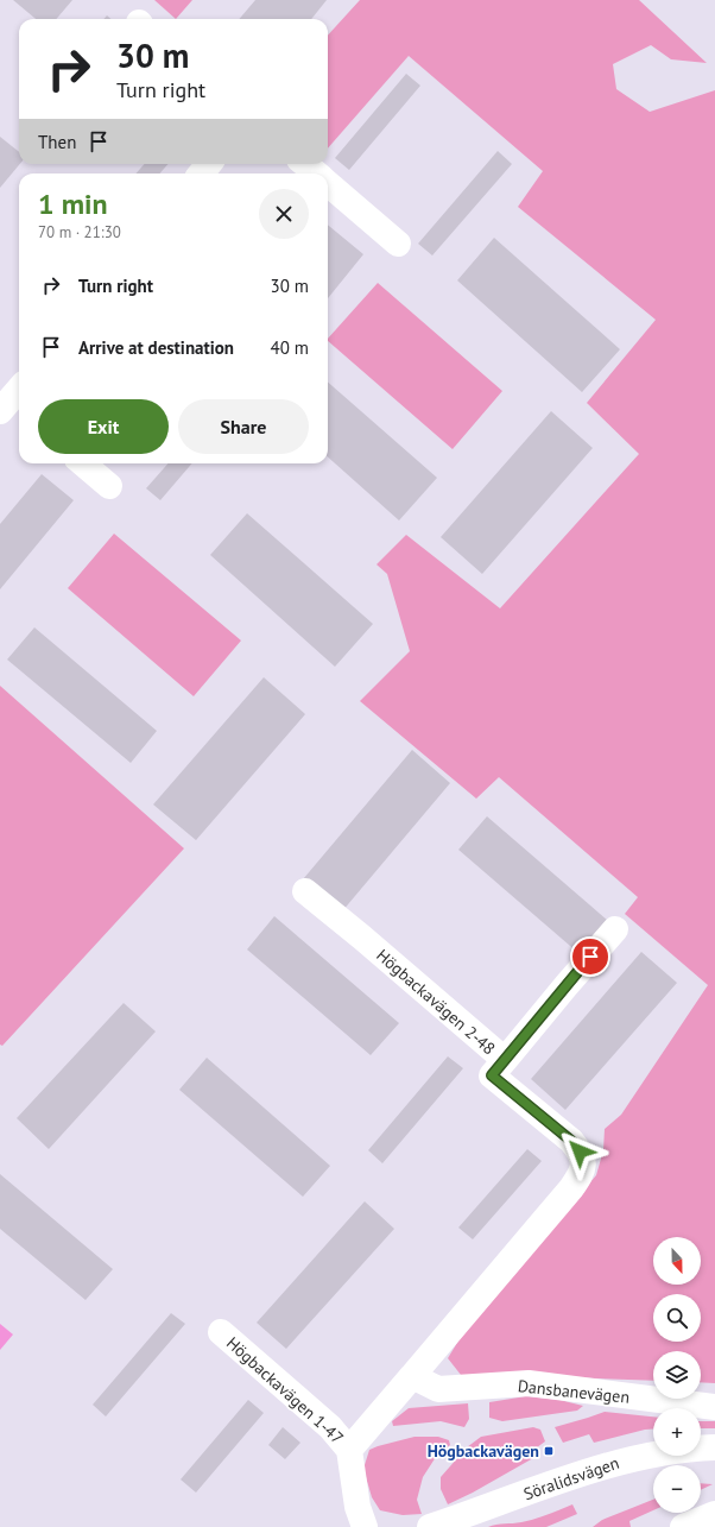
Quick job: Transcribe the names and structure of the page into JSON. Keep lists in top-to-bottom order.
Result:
{
  "streets": {
    "street": [
      "Högbackavägen 2-48",
      "Högbackavägen 1-47",
      "Dansbanevägen",
      "Söralidsvägen"
    ]
  },
  "crossings": [
    ["Högbackavägen 2-48", "Dansbanevägen"]
  ],
  "places": {
    "transit": ["Högbackavägen"]
  },
  "north": "bottom",
  "page": {
    "turn": ["30 m", "Turn right"],
    "then": "Then",
    "heading": ["1 min", "70 m · 21:30"],
    "list": [
      {
        "name": "Turn right",
        "value": "30 m"
      },
      {
        "name": "Arrive at destination",
        "value": "40 m"
      }
    ],
    "buttons": ["Exit", "Share"],
    "map_buttons": ["+", "−"]
  }
}
